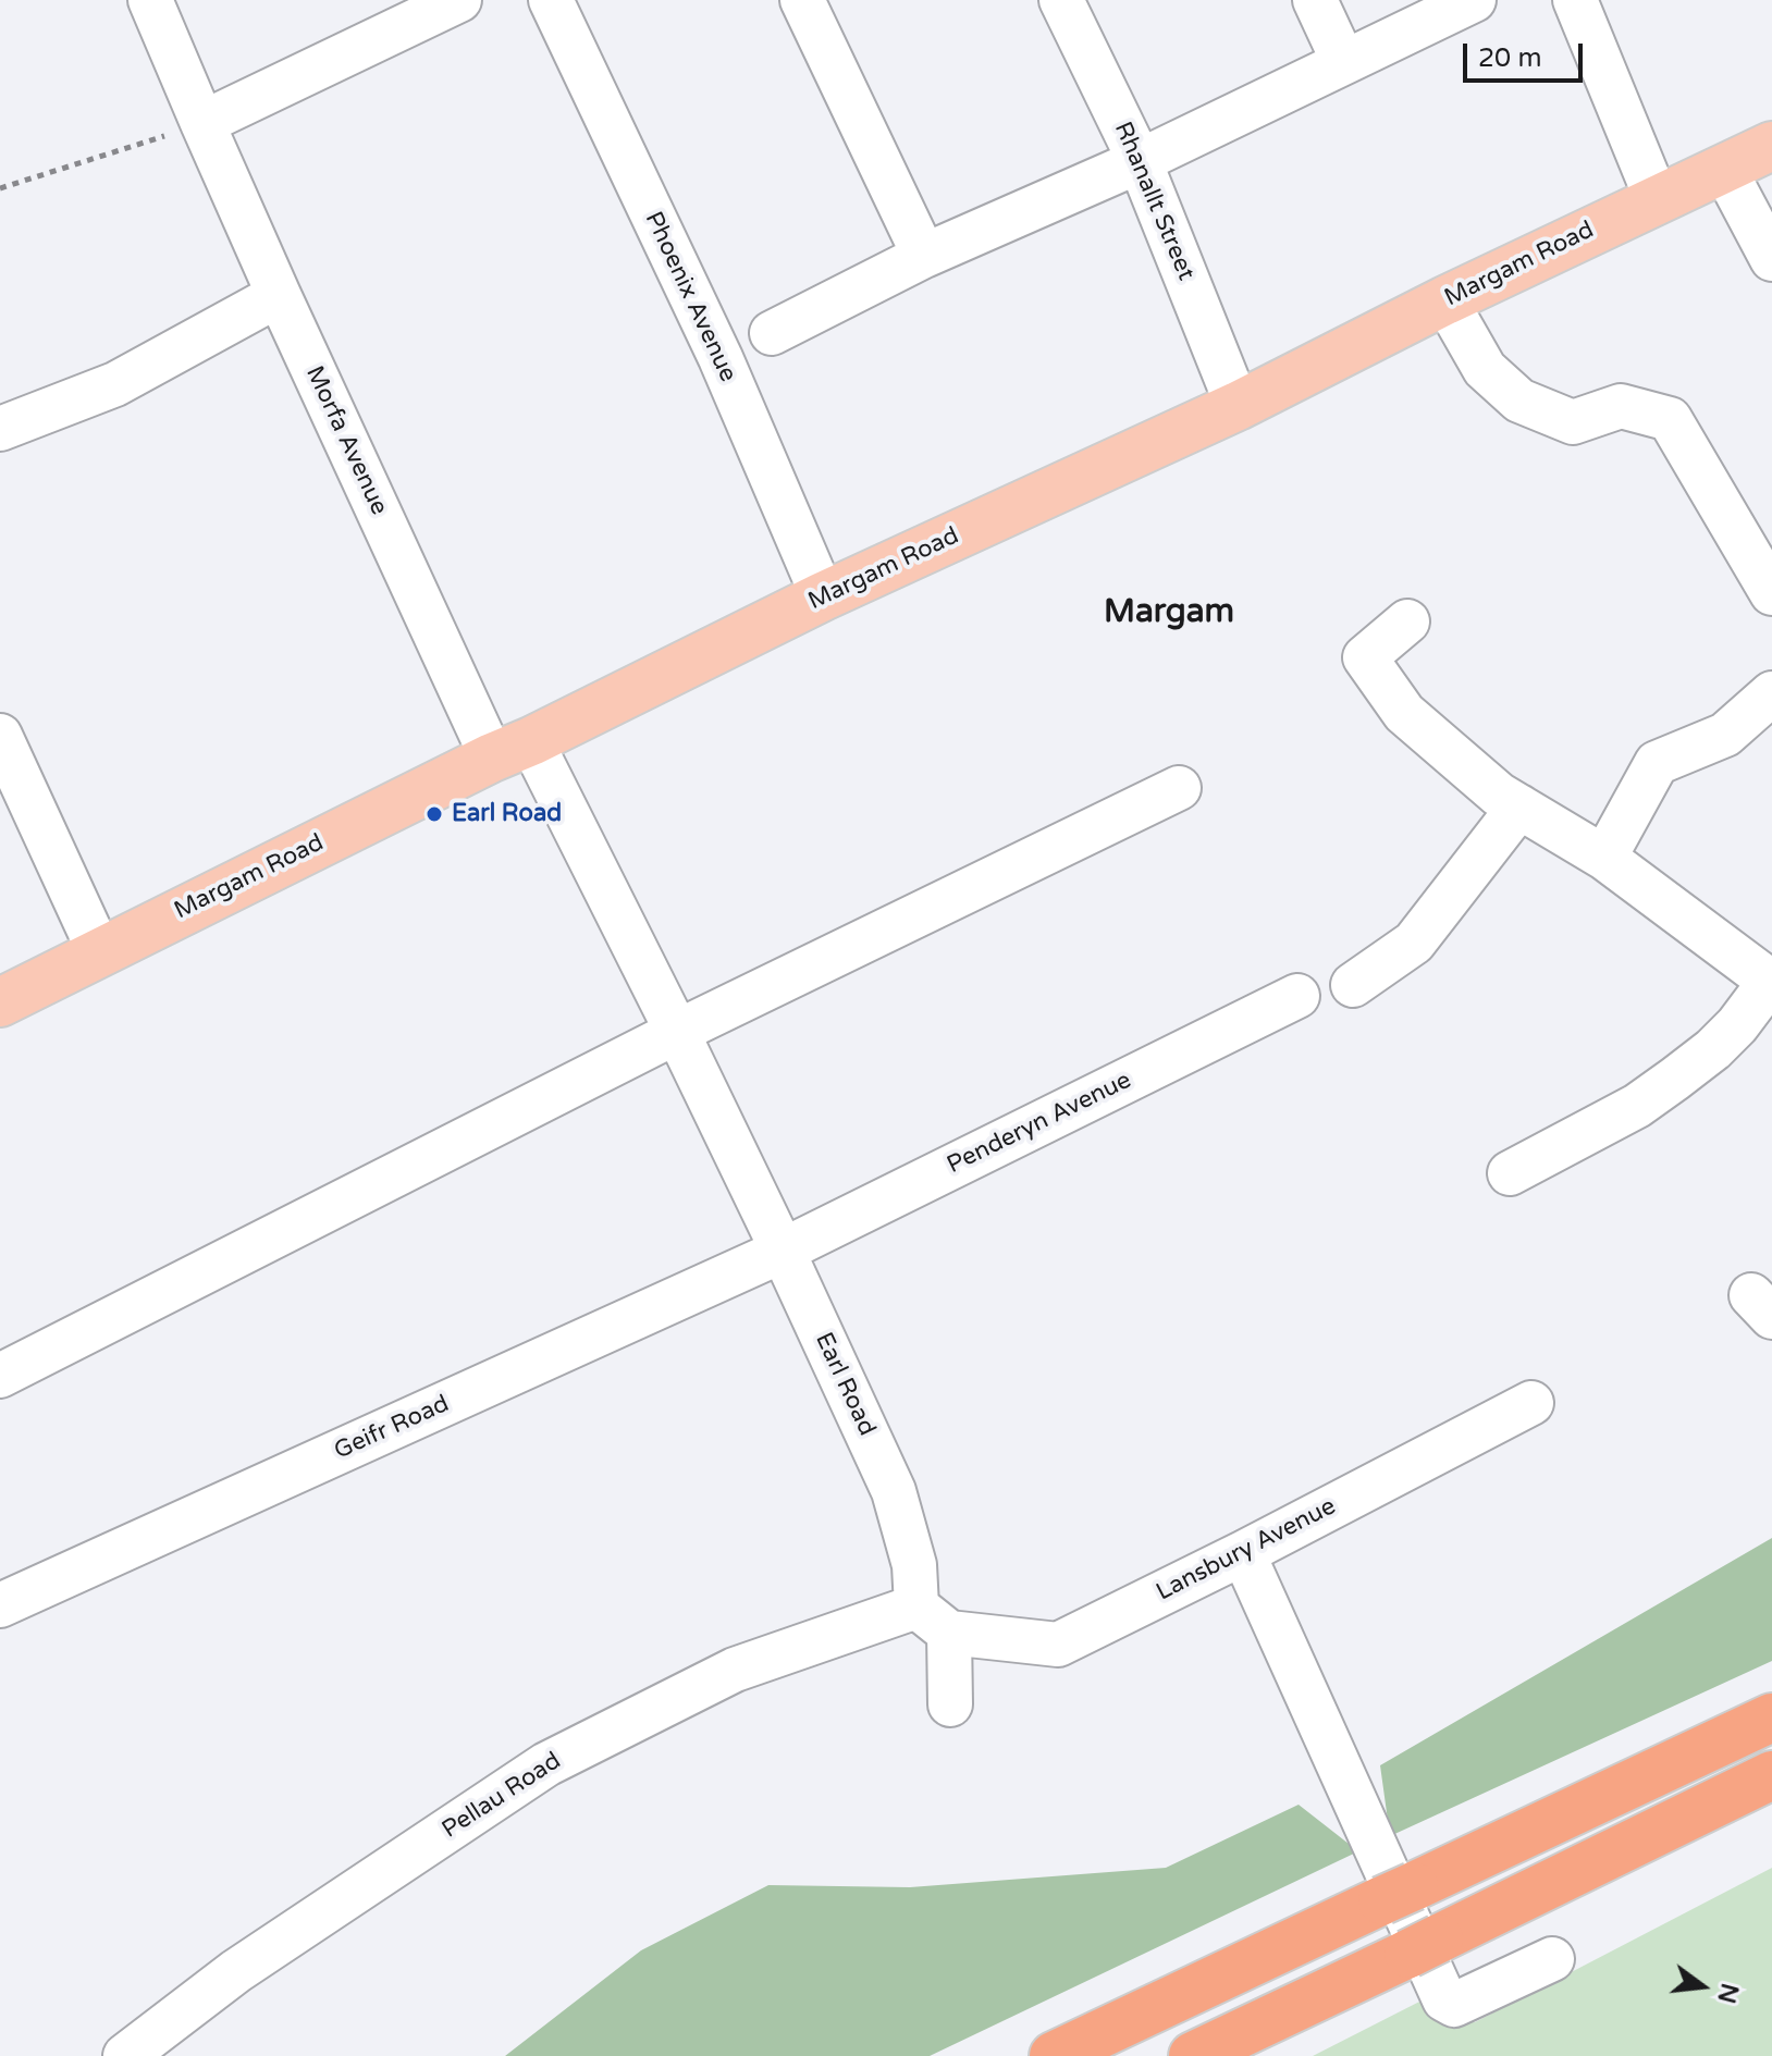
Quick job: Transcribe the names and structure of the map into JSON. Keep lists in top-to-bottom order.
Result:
{
  "streets": {
    "main road": ["Margam Road"],
    "street": [
      "Rhanallt Street",
      "Phoenix Avenue",
      "Morfa Avenue",
      "Penderyn Avenue",
      "Earl Road",
      "Geifr Road",
      "Lansbury Avenue",
      "Pellau Road"
    ]
  },
  "crossings": [
    ["Rhanallt Street", "Margam Road"],
    ["Margam Road", "Phoenix Avenue"],
    ["Margam Road", "Morfa Avenue"],
    ["Margam Road", "Earl Road"],
    ["Morfa Avenue", "Earl Road"],
    ["Penderyn Avenue", "Earl Road"],
    ["Penderyn Avenue", "Geifr Road"],
    ["Earl Road", "Geifr Road"],
    ["Earl Road", "Lansbury Avenue"],
    ["Earl Road", "Pellau Road"],
    ["Lansbury Avenue", "Pellau Road"]
  ],
  "districts": ["Margam"],
  "places": ["Earl Road"],
  "scale_bar": "20 m",
  "north": "right"
}
